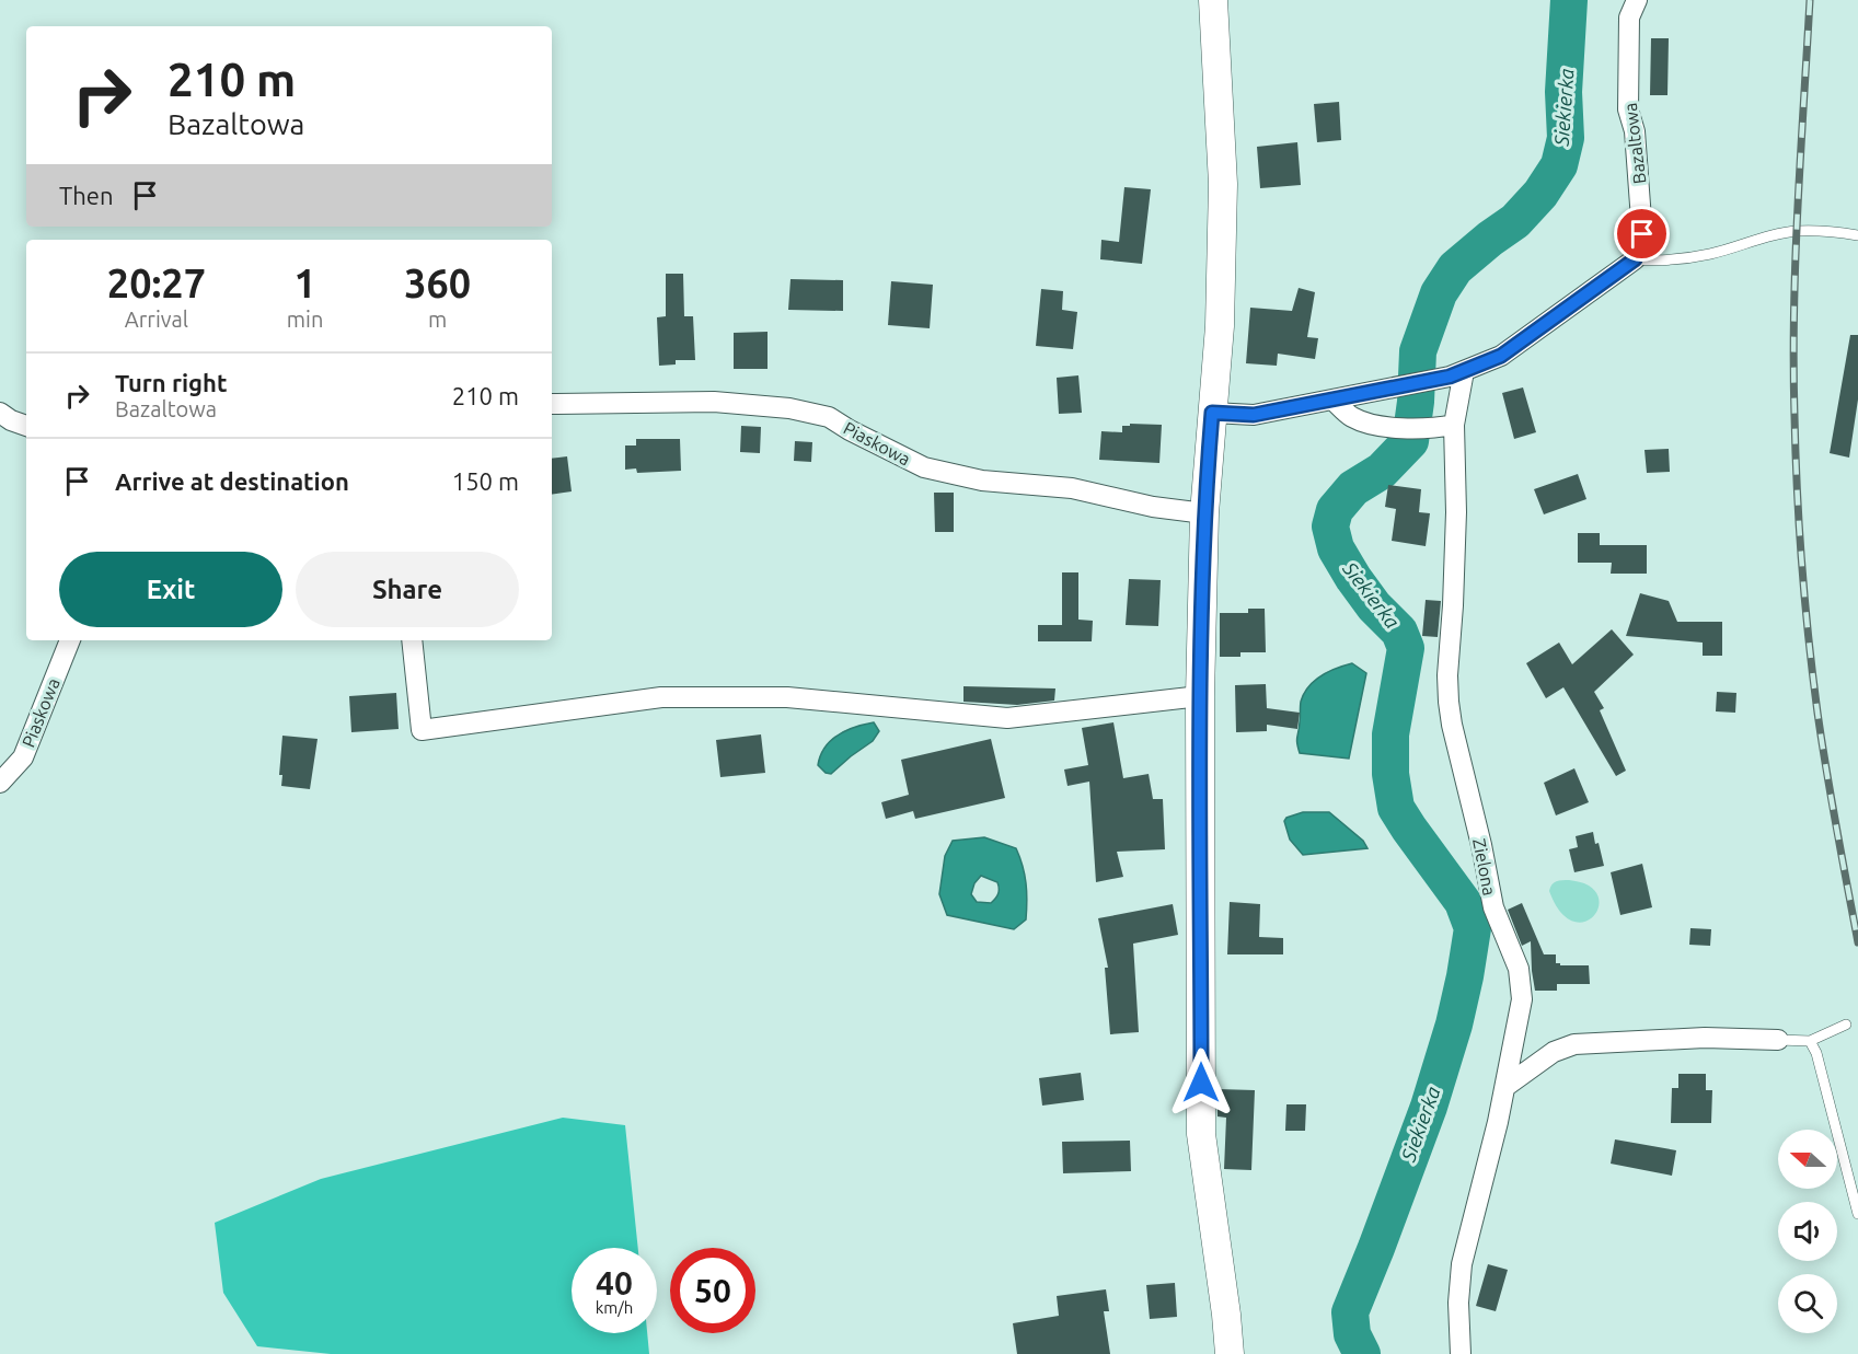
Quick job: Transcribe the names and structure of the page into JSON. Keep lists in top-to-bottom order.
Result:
{
  "streets": {
    "street": ["Bazaltowa", "Piaskowa", "Zielona"]
  },
  "water": ["Siekierka"],
  "north": "left",
  "page": {
    "turn": ["210 m", "Bazaltowa"],
    "then": "Then",
    "eta": [
      "20:27",
      "Arrival",
      "1",
      "min",
      "360",
      "m"
    ],
    "list": [
      {
        "name": "Turn right",
        "note": "Bazaltowa",
        "value": "210 m"
      },
      {
        "name": "Arrive at destination",
        "value": "150 m"
      }
    ],
    "buttons": ["Exit", "Share"],
    "speed": "40 km/h",
    "limit": "50"
  }
}
